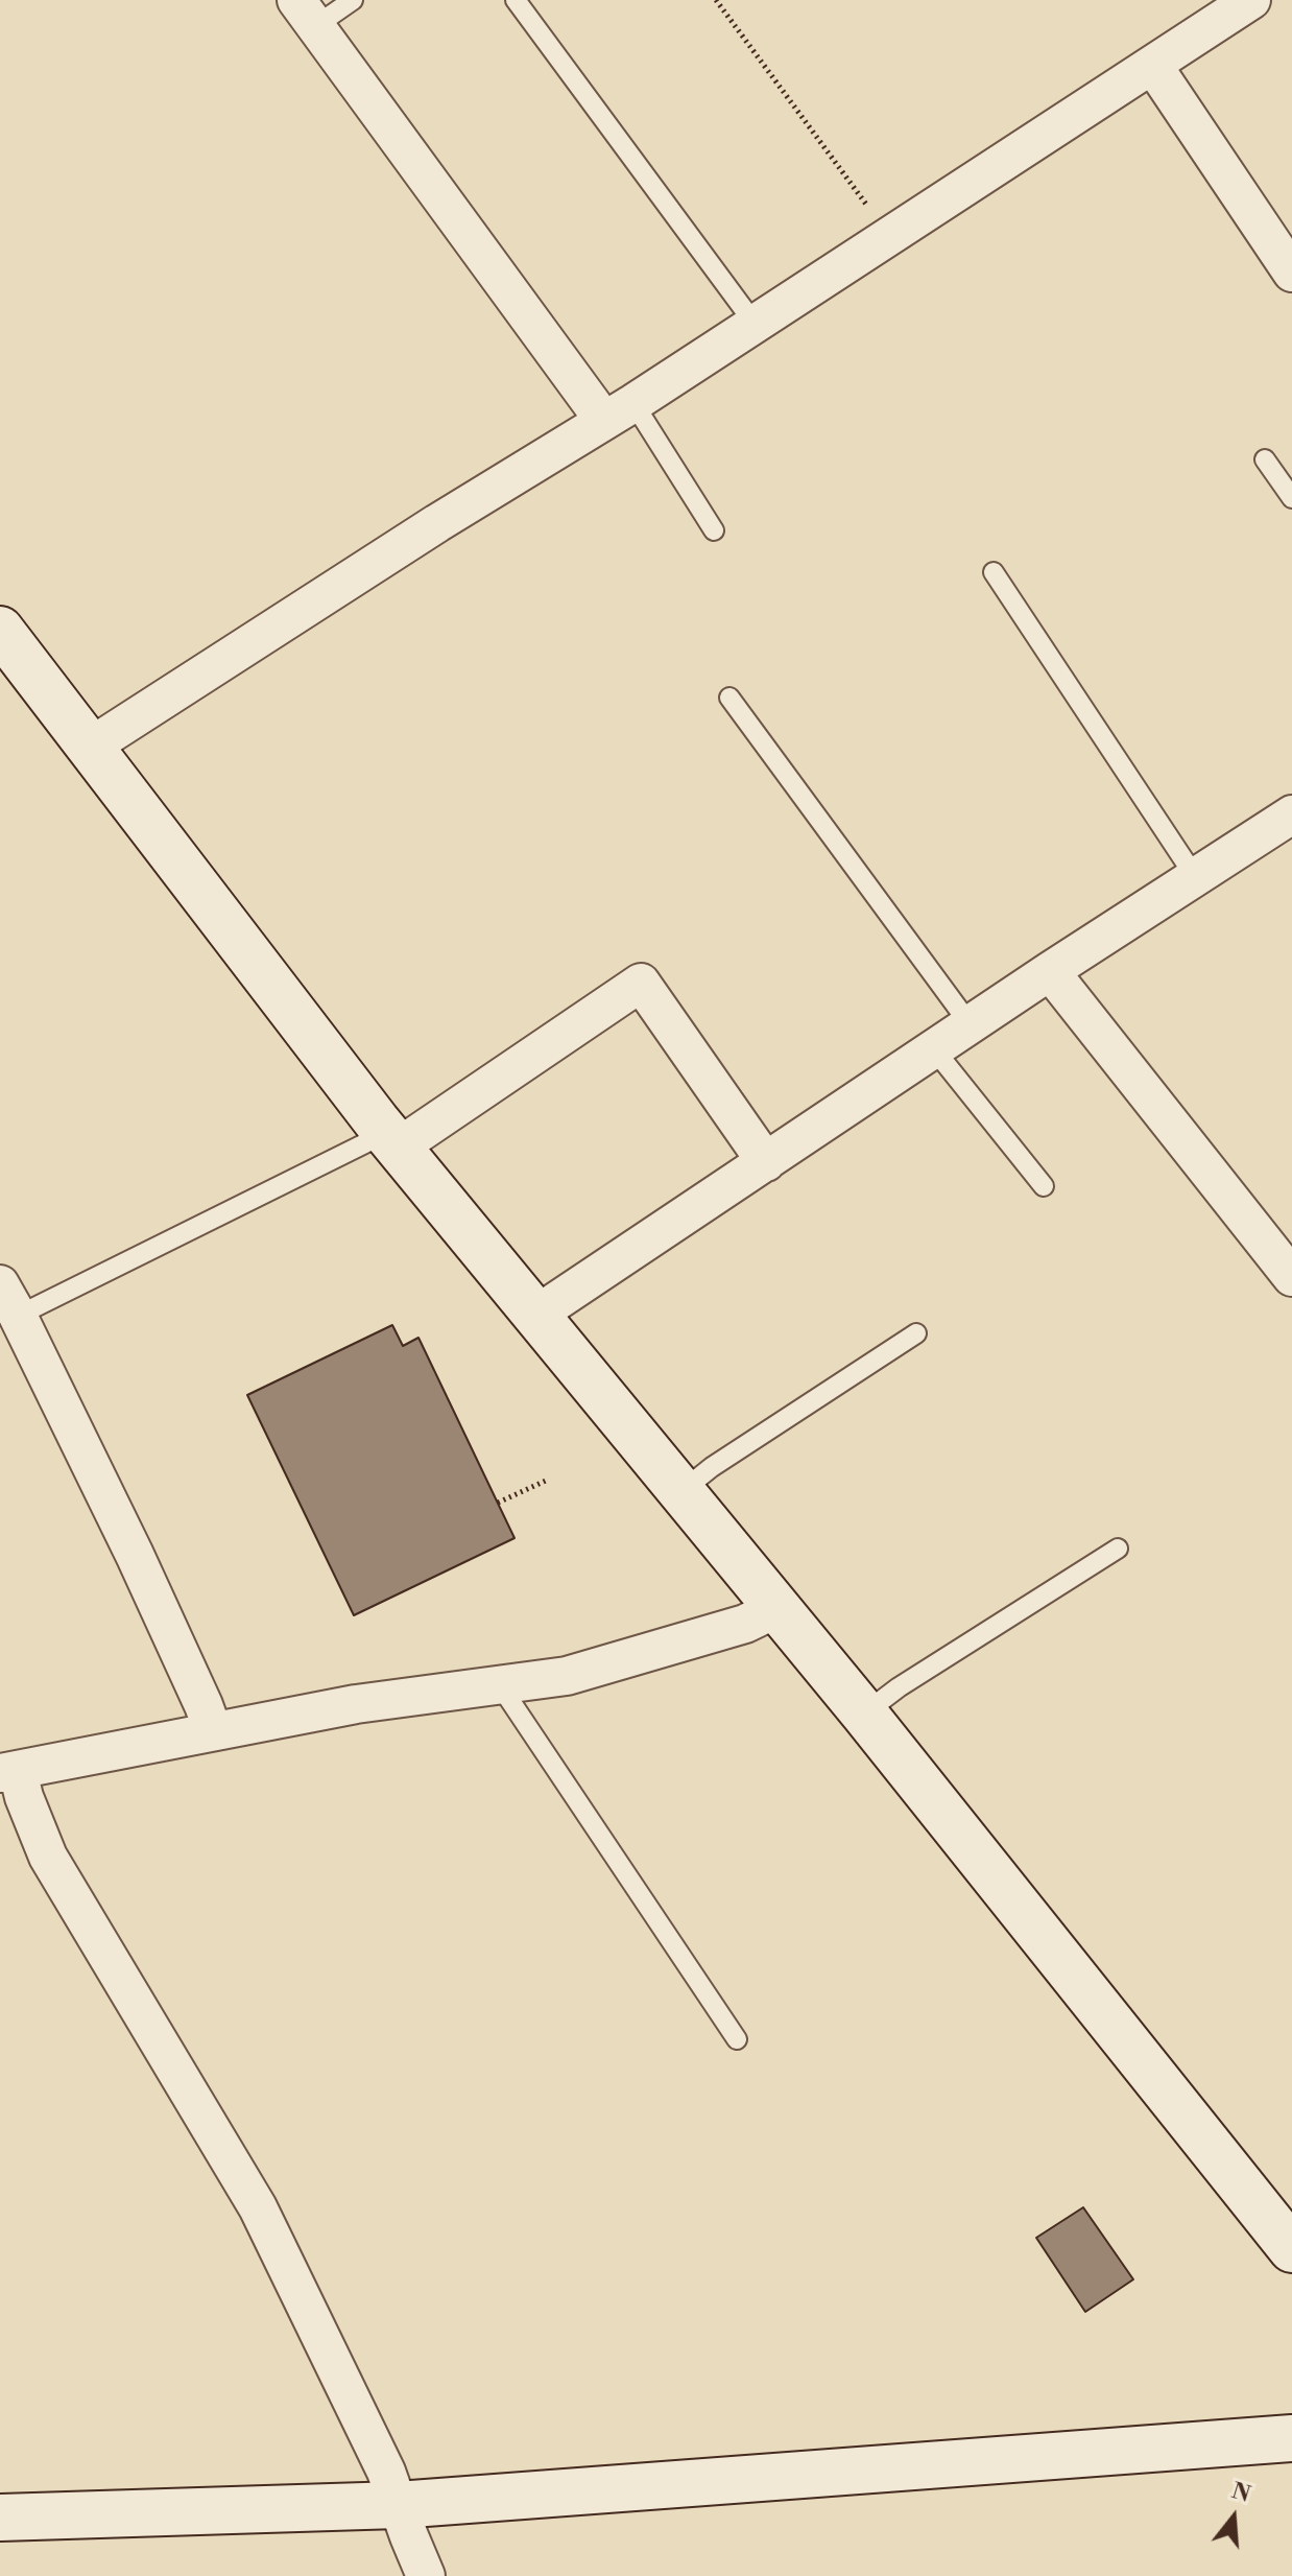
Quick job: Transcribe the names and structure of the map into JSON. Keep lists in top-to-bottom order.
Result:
{
  "north": "top"
}
